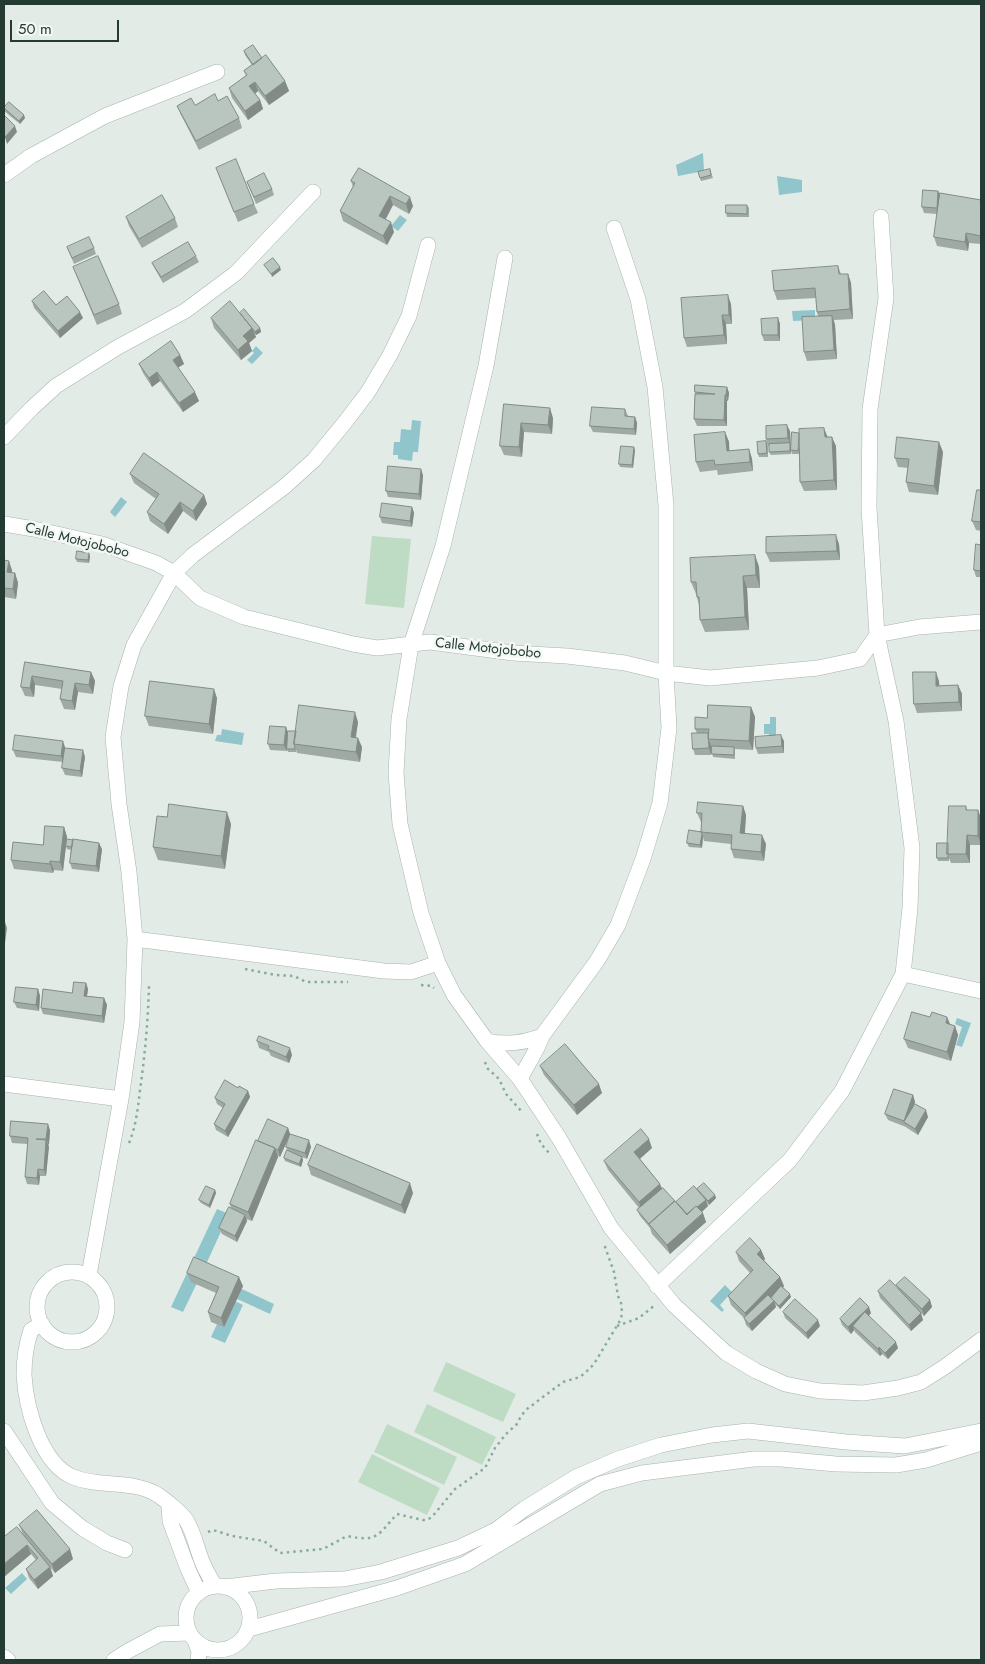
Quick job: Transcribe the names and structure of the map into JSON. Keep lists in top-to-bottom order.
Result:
{
  "streets": {
    "street": ["Calle Motojobobo"]
  },
  "scale_bar": "50 m"
}
